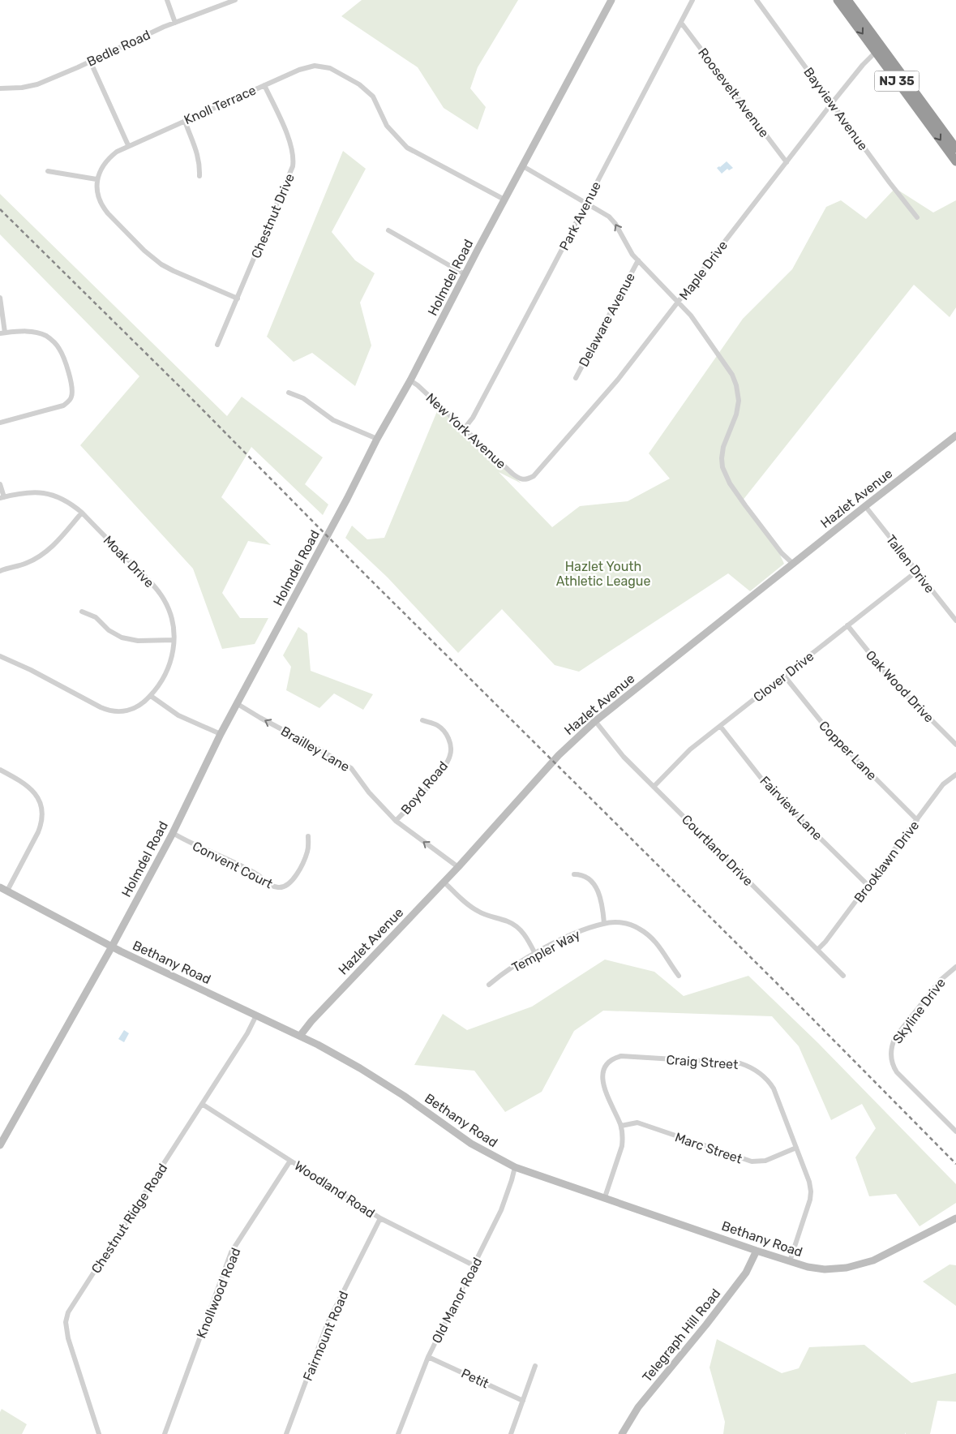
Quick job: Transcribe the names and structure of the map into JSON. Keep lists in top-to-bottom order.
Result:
{
  "streets": {
    "highway": ["NJ 35"],
    "street": [
      "Bedle Road",
      "Roosevelt Avenue",
      "Knoll Terrace",
      "Bayview Avenue",
      "Chestnut Drive",
      "Park Avenue",
      "Maple Drive",
      "Holmdel Road",
      "Delaware Avenue",
      "New York Avenue",
      "Hazlet Avenue",
      "Moak Drive",
      "Tallen Drive",
      "Clover Drive",
      "Oak Wood Drive",
      "Brailley Lane",
      "Copper Lane",
      "Boyd Road",
      "Fairview Lane",
      "Courtland Drive",
      "Brooklawn Drive",
      "Convent Court",
      "Templer Way",
      "Bethany Road",
      "Skyline Drive",
      "Craig Street",
      "Marc Street",
      "Woodland Road",
      "Chestnut Ridge Road",
      "Knollwood Road",
      "Old Manor Road",
      "Telegraph Hill Road",
      "Fairmount Road",
      "Petit"
    ]
  },
  "crossings": [
    ["NJ 35", "Maple Drive"],
    ["Roosevelt Avenue", "Park Avenue"],
    ["Roosevelt Avenue", "Maple Drive"],
    ["Knoll Terrace", "Chestnut Drive"],
    ["Knoll Terrace", "Holmdel Road"],
    ["Bayview Avenue", "Maple Drive"],
    ["Park Avenue", "New York Avenue"],
    ["Maple Drive", "New York Avenue"],
    ["Holmdel Road", "New York Avenue"],
    ["Holmdel Road", "Brailley Lane"],
    ["Holmdel Road", "Convent Court"],
    ["Holmdel Road", "Bethany Road"],
    ["Hazlet Avenue", "Tallen Drive"],
    ["Hazlet Avenue", "Brailley Lane"],
    ["Hazlet Avenue", "Courtland Drive"],
    ["Hazlet Avenue", "Bethany Road"],
    ["Tallen Drive", "Clover Drive"],
    ["Clover Drive", "Oak Wood Drive"],
    ["Clover Drive", "Copper Lane"],
    ["Clover Drive", "Fairview Lane"],
    ["Clover Drive", "Courtland Drive"],
    ["Brailley Lane", "Boyd Road"],
    ["Copper Lane", "Brooklawn Drive"],
    ["Fairview Lane", "Brooklawn Drive"],
    ["Courtland Drive", "Brooklawn Drive"],
    ["Bethany Road", "Craig Street"],
    ["Bethany Road", "Chestnut Ridge Road"],
    ["Bethany Road", "Old Manor Road"],
    ["Bethany Road", "Telegraph Hill Road"],
    ["Craig Street", "Marc Street"],
    ["Woodland Road", "Chestnut Ridge Road"],
    ["Woodland Road", "Knollwood Road"],
    ["Woodland Road", "Old Manor Road"],
    ["Woodland Road", "Fairmount Road"],
    ["Old Manor Road", "Petit"]
  ],
  "one_way": ["Brailley Lane"],
  "parks": ["Hazlet Youth Athletic League"]
}
